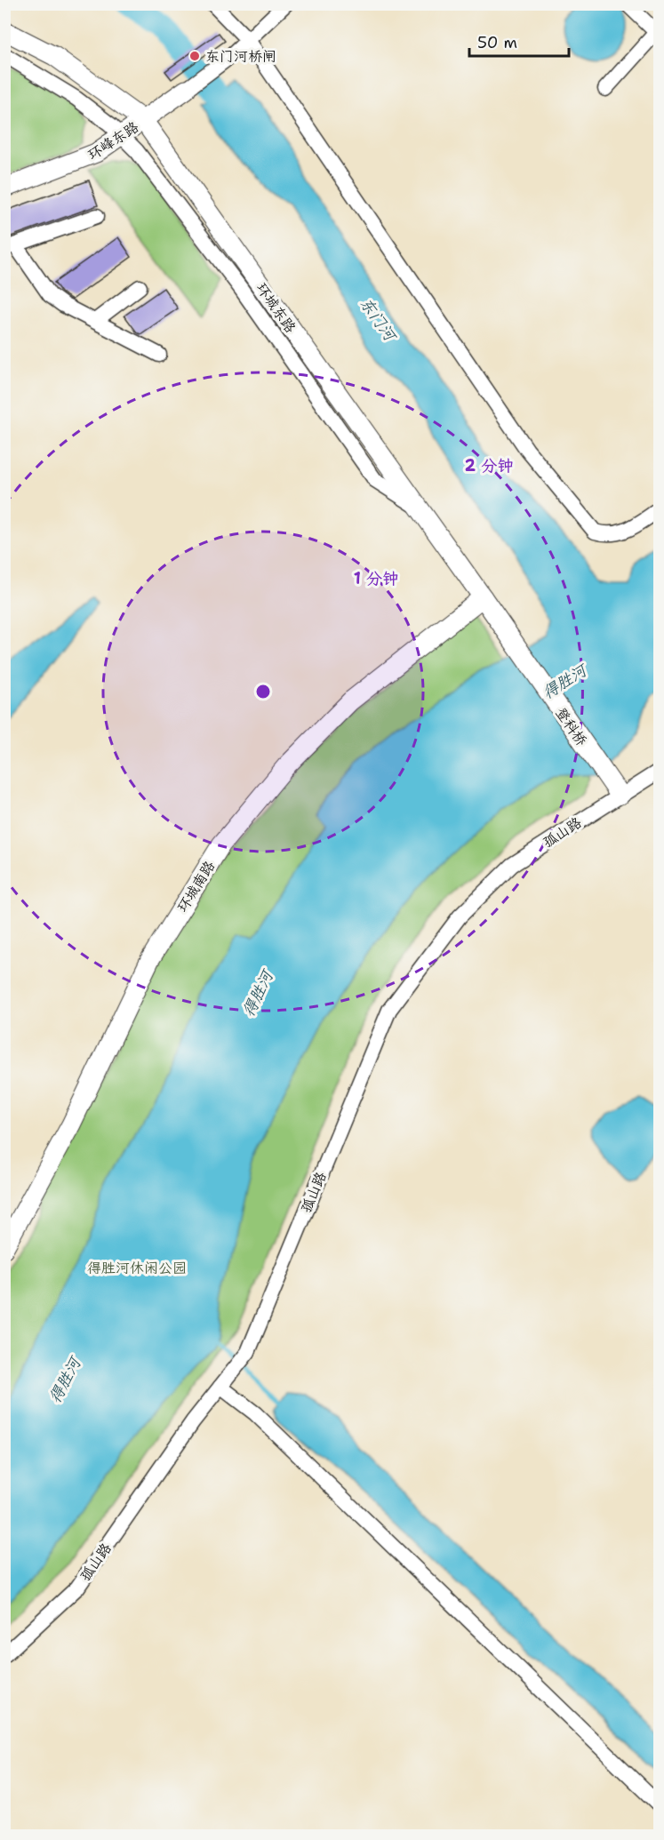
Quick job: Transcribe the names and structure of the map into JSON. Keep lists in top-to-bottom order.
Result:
{
  "streets": {
    "main road": [
      "环峰东路",
      "环城东路",
      "登科桥",
      "环城南路"
    ],
    "street": ["孤山路"]
  },
  "crossings": [
    ["环峰东路", "环城东路"],
    ["环城东路", "登科桥"],
    ["环城东路", "环城南路"],
    ["登科桥", "孤山路"]
  ],
  "water": ["东门河", "得胜河"],
  "parks": ["得胜河休闲公园"],
  "places": ["东门河桥闸"],
  "scale_bar": "50 m",
  "rings": ["2 分钟", "1 分钟"]
}
